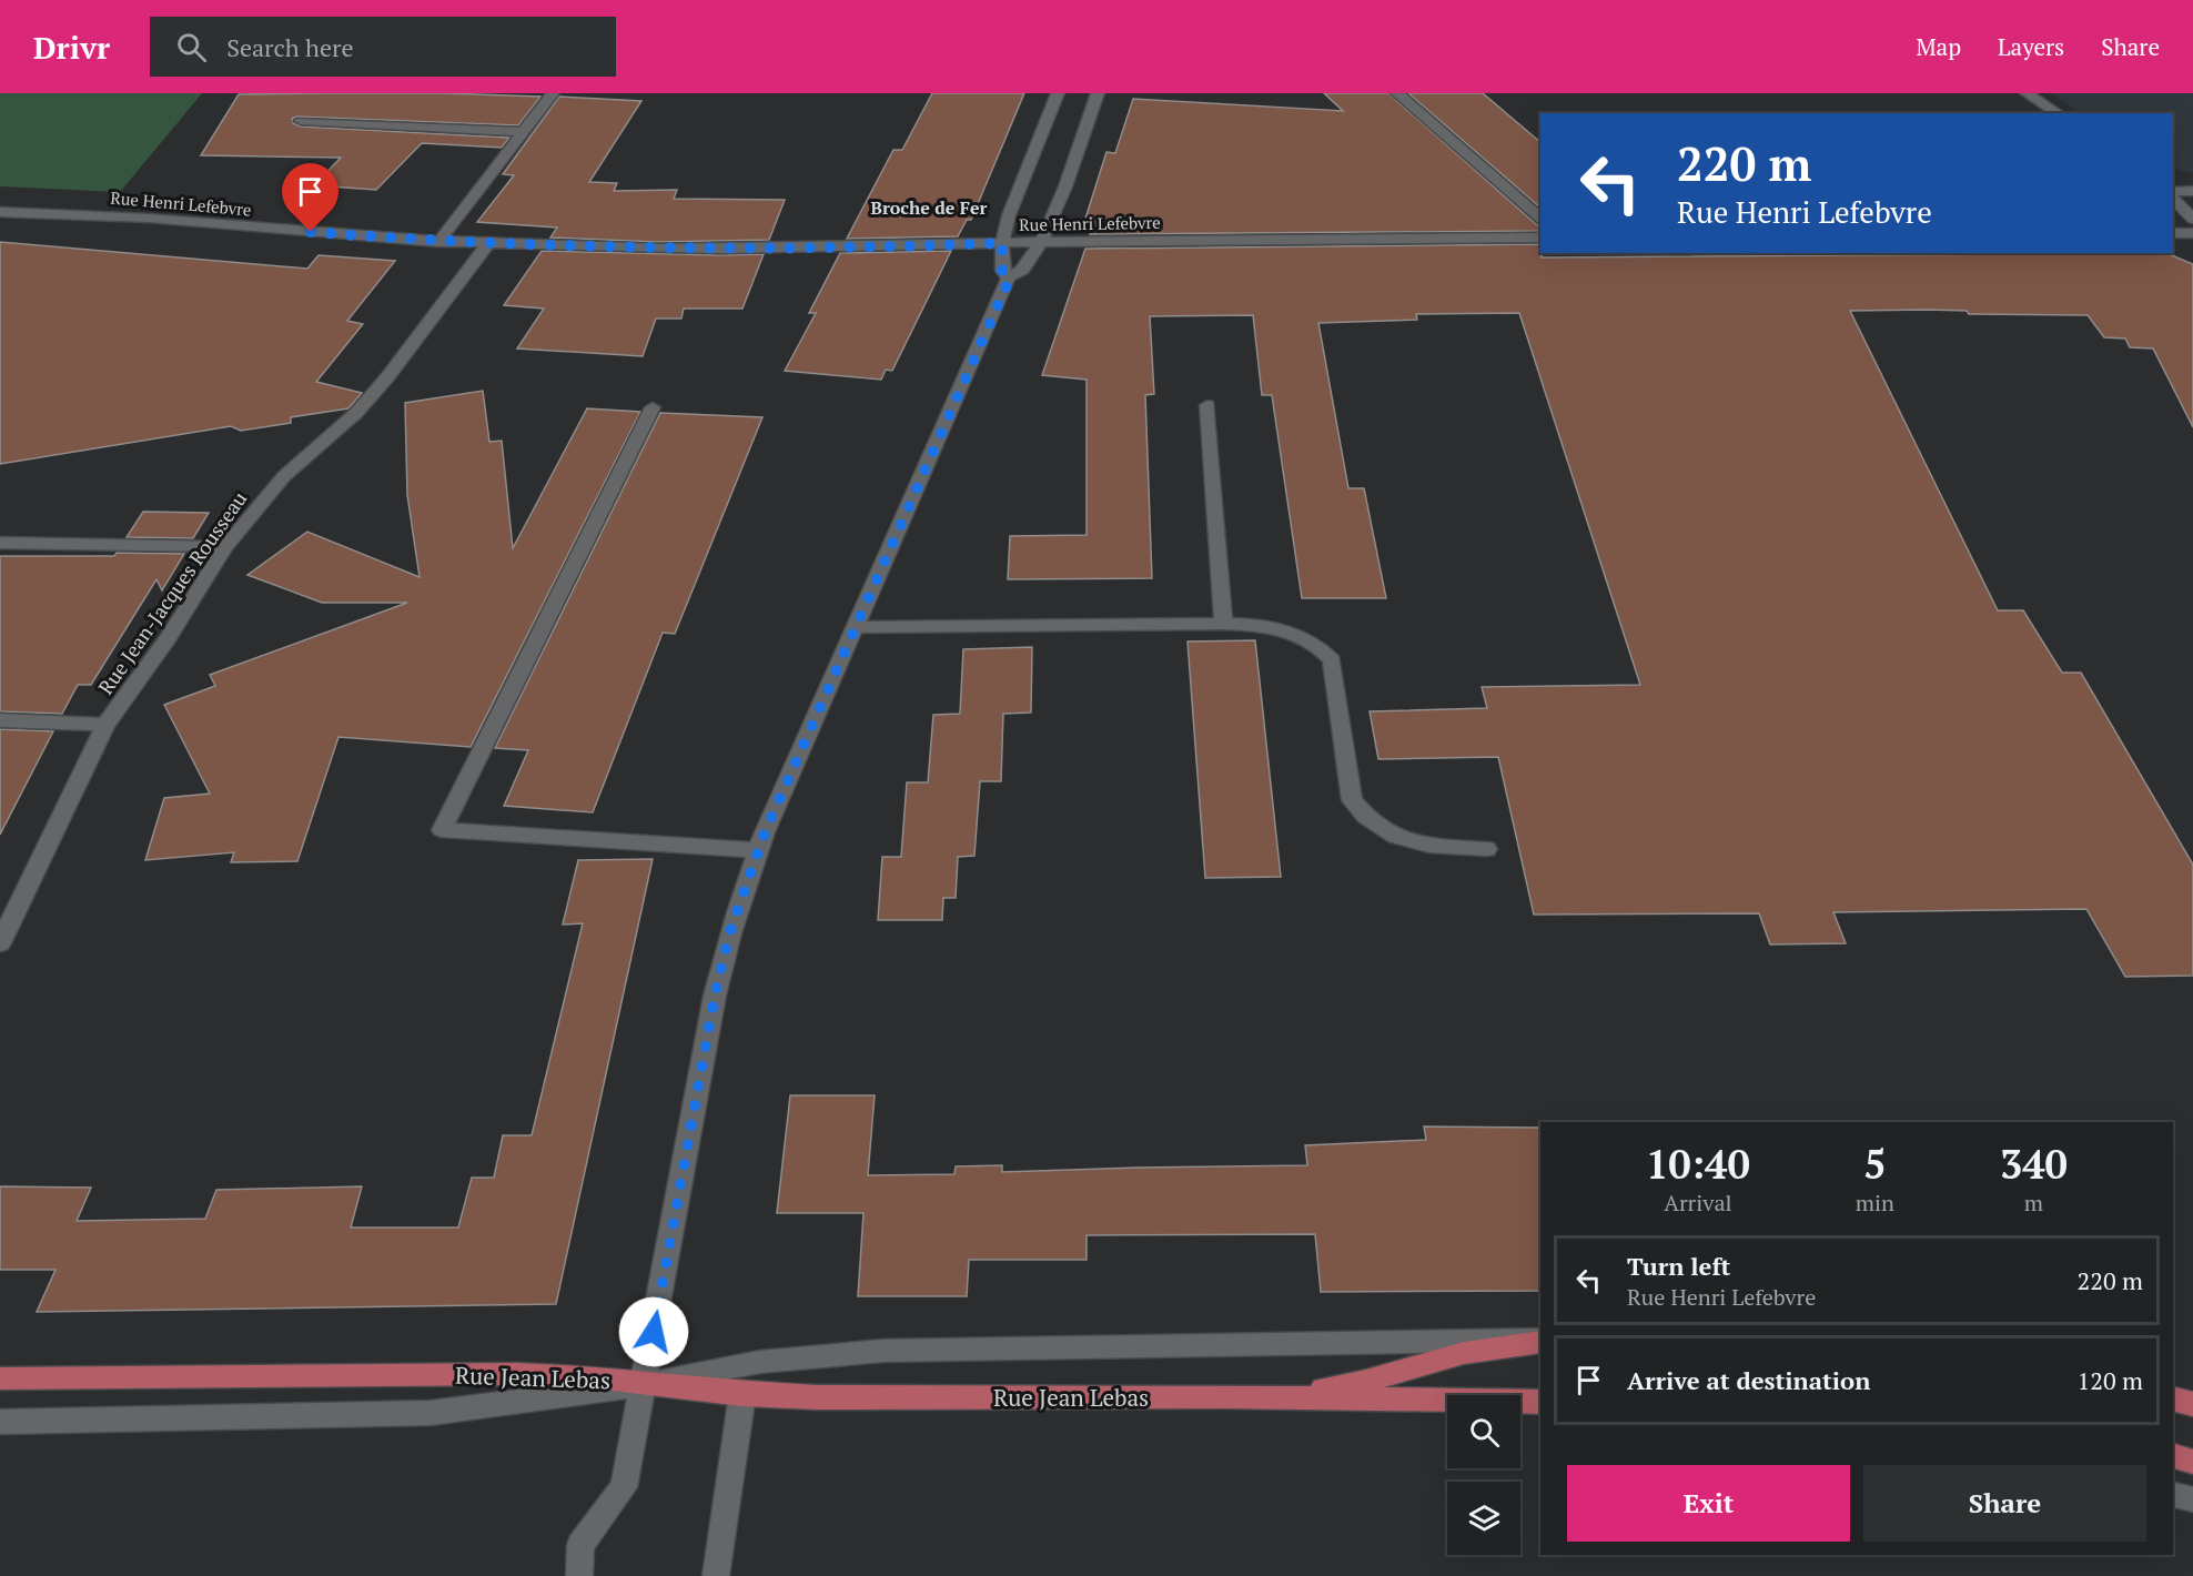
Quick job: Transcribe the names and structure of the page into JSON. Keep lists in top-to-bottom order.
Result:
{
  "streets": {
    "main road": ["Rue Jean Lebas"],
    "street": ["Rue Henri Lefebvre", "Rue Jean-Jacques Rousseau"]
  },
  "crossings": [
    ["Rue Henri Lefebvre", "Rue Jean-Jacques Rousseau"]
  ],
  "districts": ["Broche de Fer"],
  "page": {
    "header": "Drivr",
    "search": "Search here",
    "nav": ["Map", "Layers", "Share"],
    "turn": ["220 m", "Rue Henri Lefebvre"],
    "eta": [
      "10:40",
      "Arrival",
      "5",
      "min",
      "340",
      "m"
    ],
    "list": [
      {
        "name": "Turn left",
        "note": "Rue Henri Lefebvre",
        "value": "220 m"
      },
      {
        "name": "Arrive at destination",
        "value": "120 m"
      }
    ],
    "buttons": ["Exit", "Share"]
  }
}
